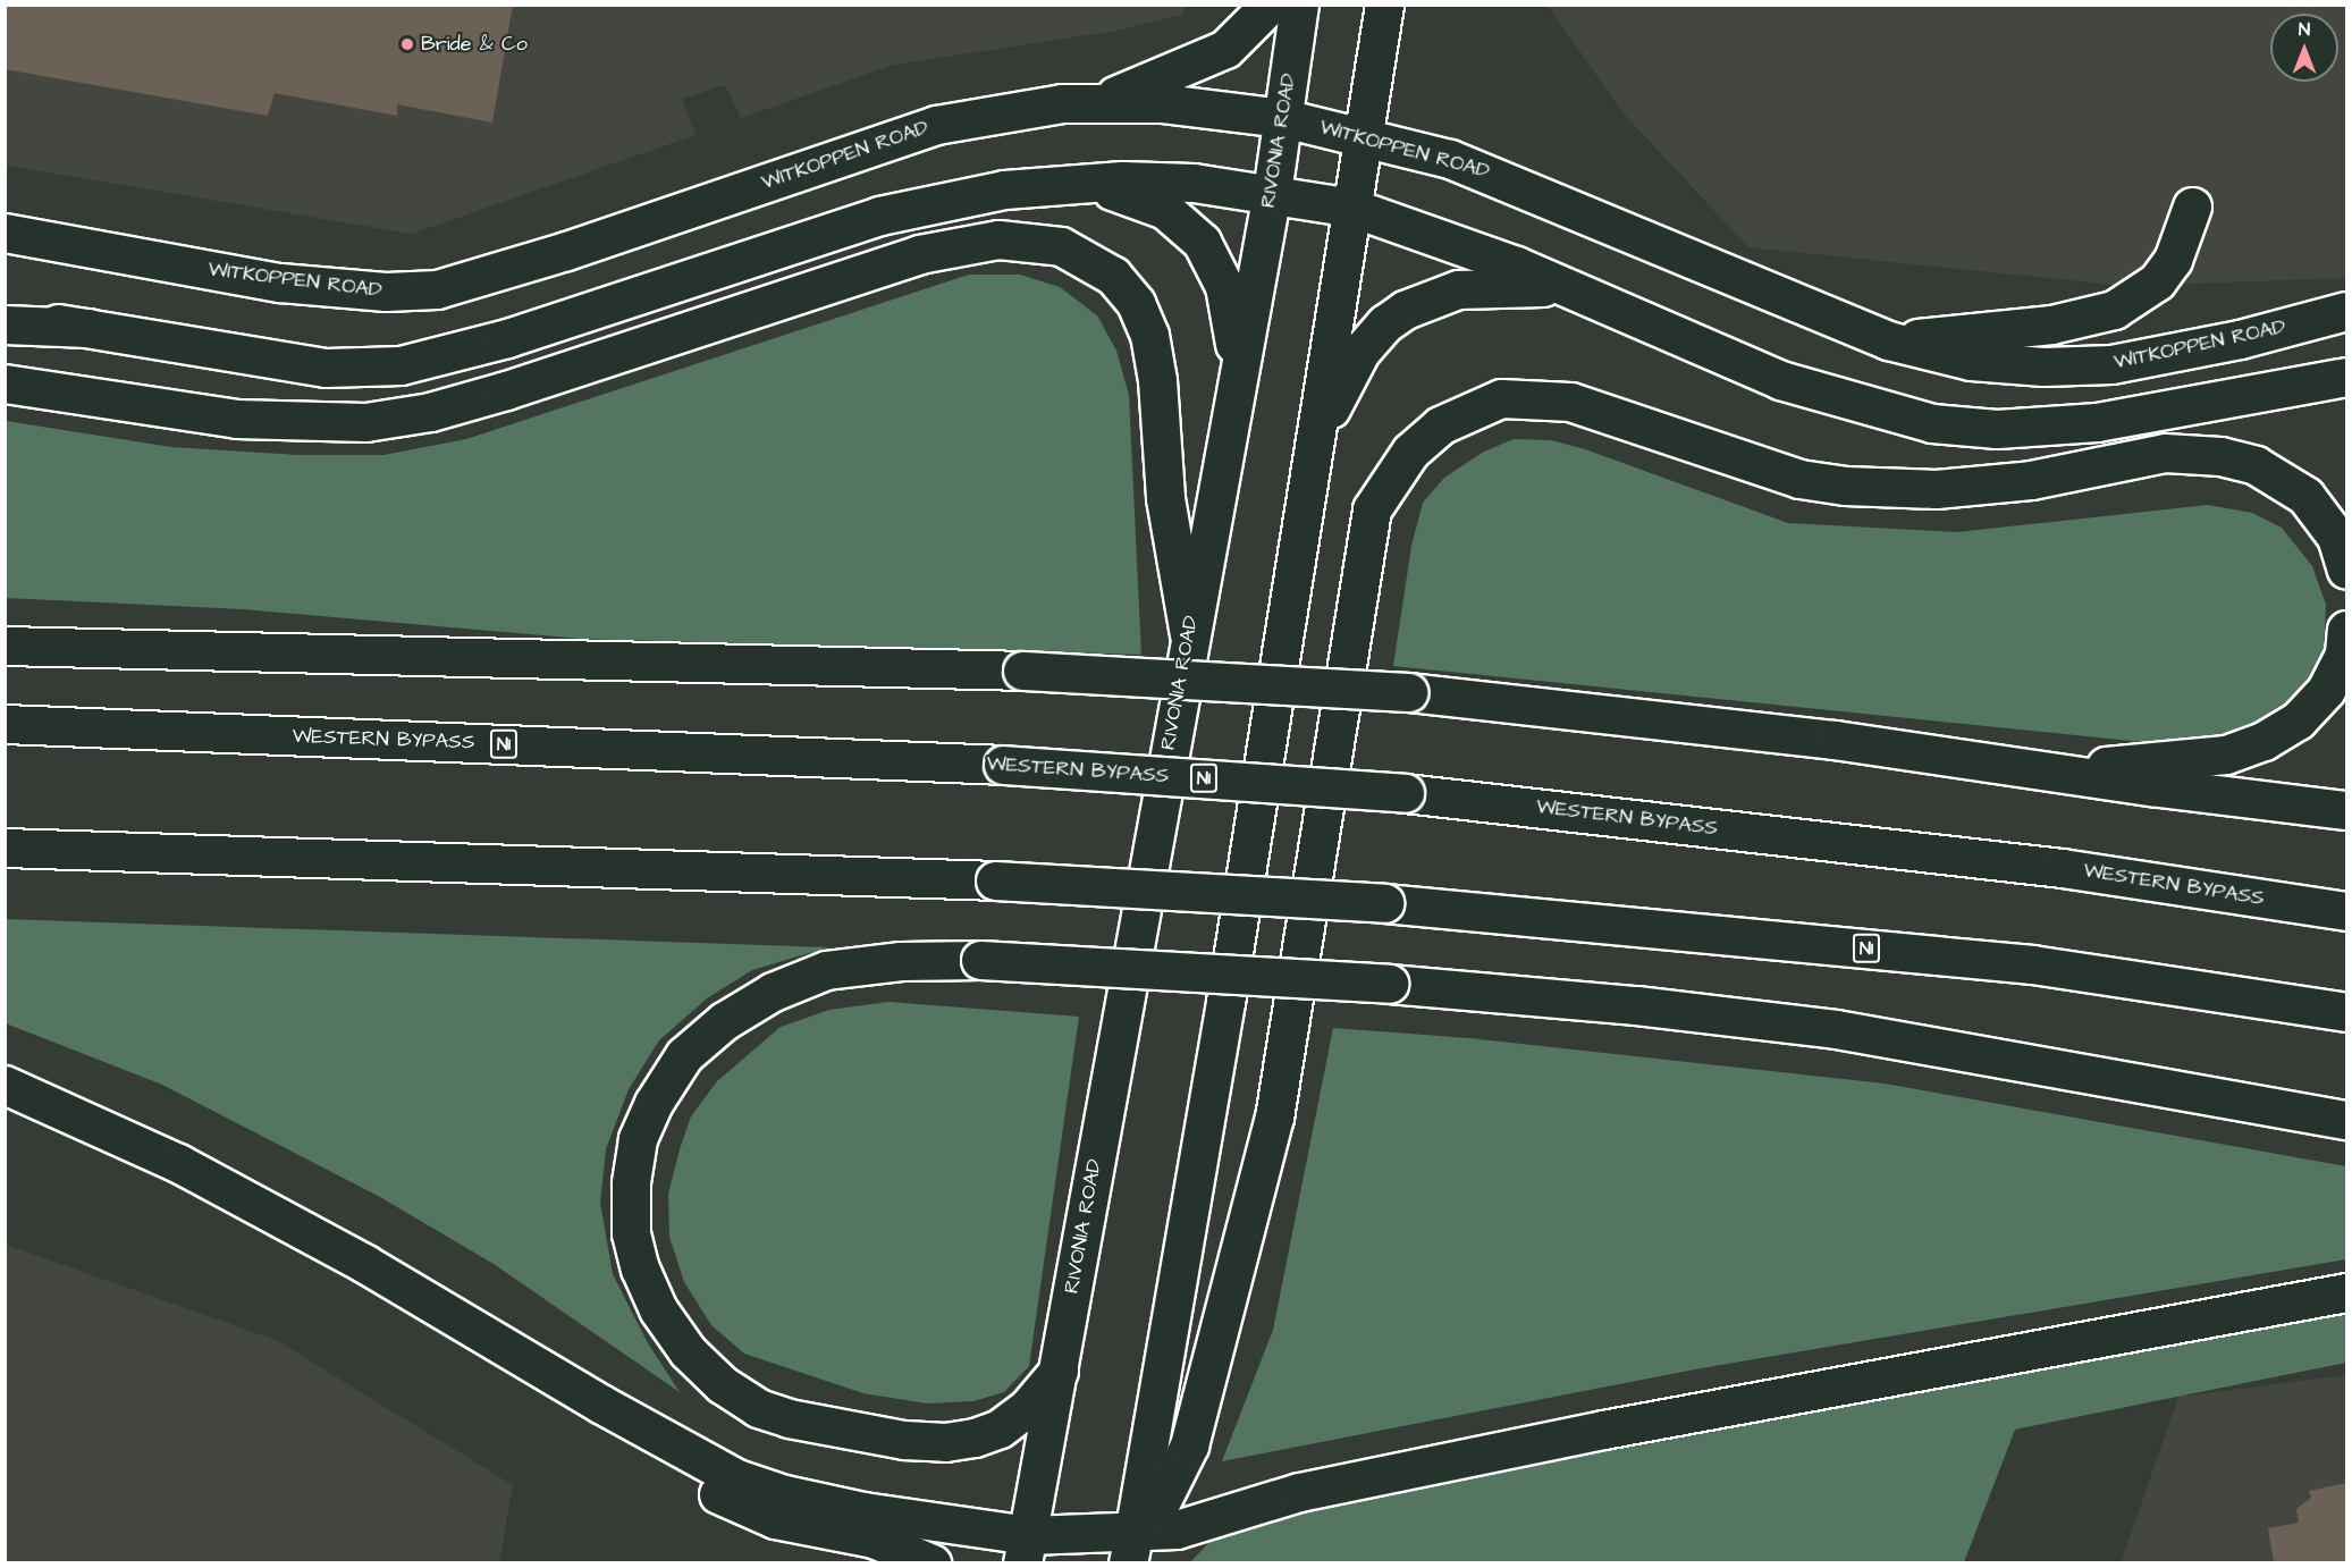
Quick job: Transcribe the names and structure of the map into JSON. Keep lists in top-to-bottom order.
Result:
{
  "streets": {
    "main road": [
      "RIVONIA ROAD",
      "WITKOPPEN ROAD",
      "WESTERN BYPASS",
      "N1"
    ]
  },
  "crossings": [
    ["RIVONIA ROAD", "WITKOPPEN ROAD"]
  ],
  "places": ["Bride & Co"],
  "north": "top"
}
